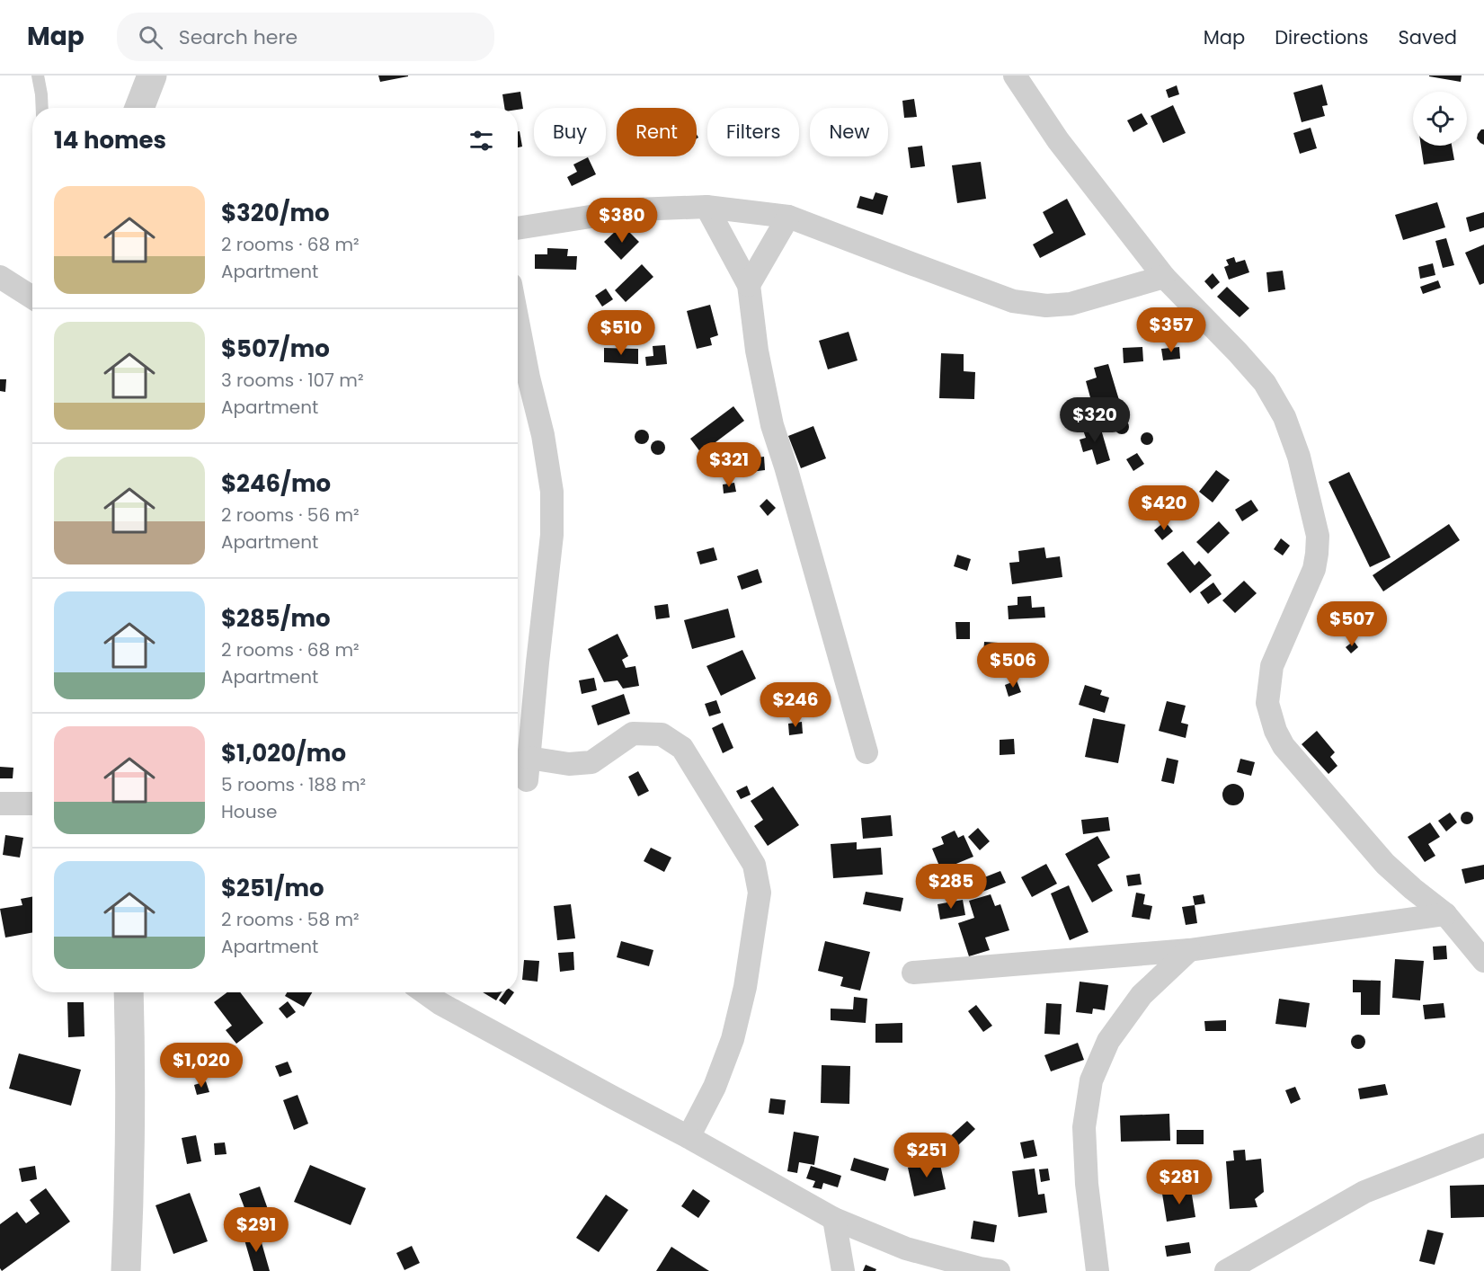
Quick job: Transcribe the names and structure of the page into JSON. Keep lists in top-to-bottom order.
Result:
{
  "page": {
    "header": "Map",
    "search": "Search here",
    "nav": ["Map", "Directions", "Saved"],
    "chip": [
      "Buy",
      "Rent",
      "Filters",
      "New"
    ],
    "heading": "14 homes",
    "list": [
      {
        "name": "$320/mo",
        "note": "2 rooms · 68 m² · Apartment"
      },
      {
        "name": "$507/mo",
        "note": "3 rooms · 107 m² · Apartment"
      },
      {
        "name": "$246/mo",
        "note": "2 rooms · 56 m² · Apartment"
      },
      {
        "name": "$285/mo",
        "note": "2 rooms · 68 m² · Apartment"
      },
      {
        "name": "$1,020/mo",
        "note": "5 rooms · 188 m² · House"
      },
      {
        "name": "$251/mo",
        "note": "2 rooms · 58 m² · Apartment"
      }
    ],
    "price": [
      "$380",
      "$357",
      "$510",
      "$320",
      "$321",
      "$420",
      "$507",
      "$506",
      "$246",
      "$285",
      "$1,020",
      "$251",
      "$281",
      "$291"
    ]
  }
}
